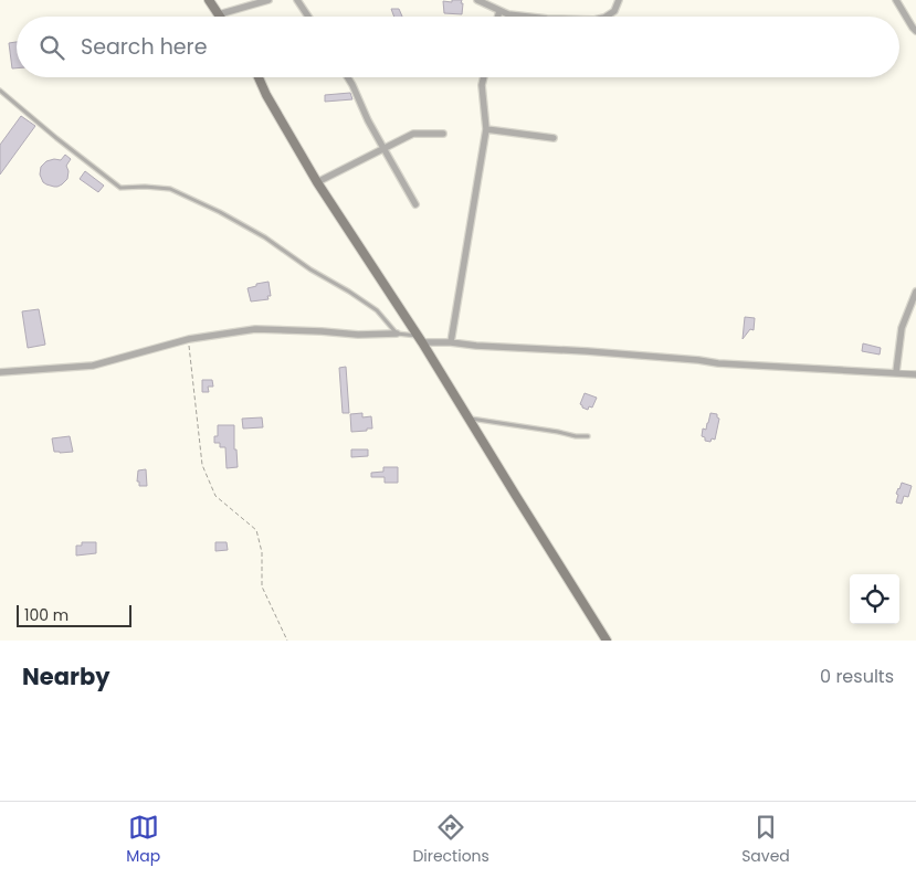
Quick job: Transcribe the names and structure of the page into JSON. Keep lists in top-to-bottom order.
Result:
{
  "scale_bar": "100 m",
  "page": {
    "search": "Search here",
    "scale": "100 m",
    "heading": ["Nearby", "0 results"],
    "nav": ["Map", "Directions", "Saved"]
  }
}
